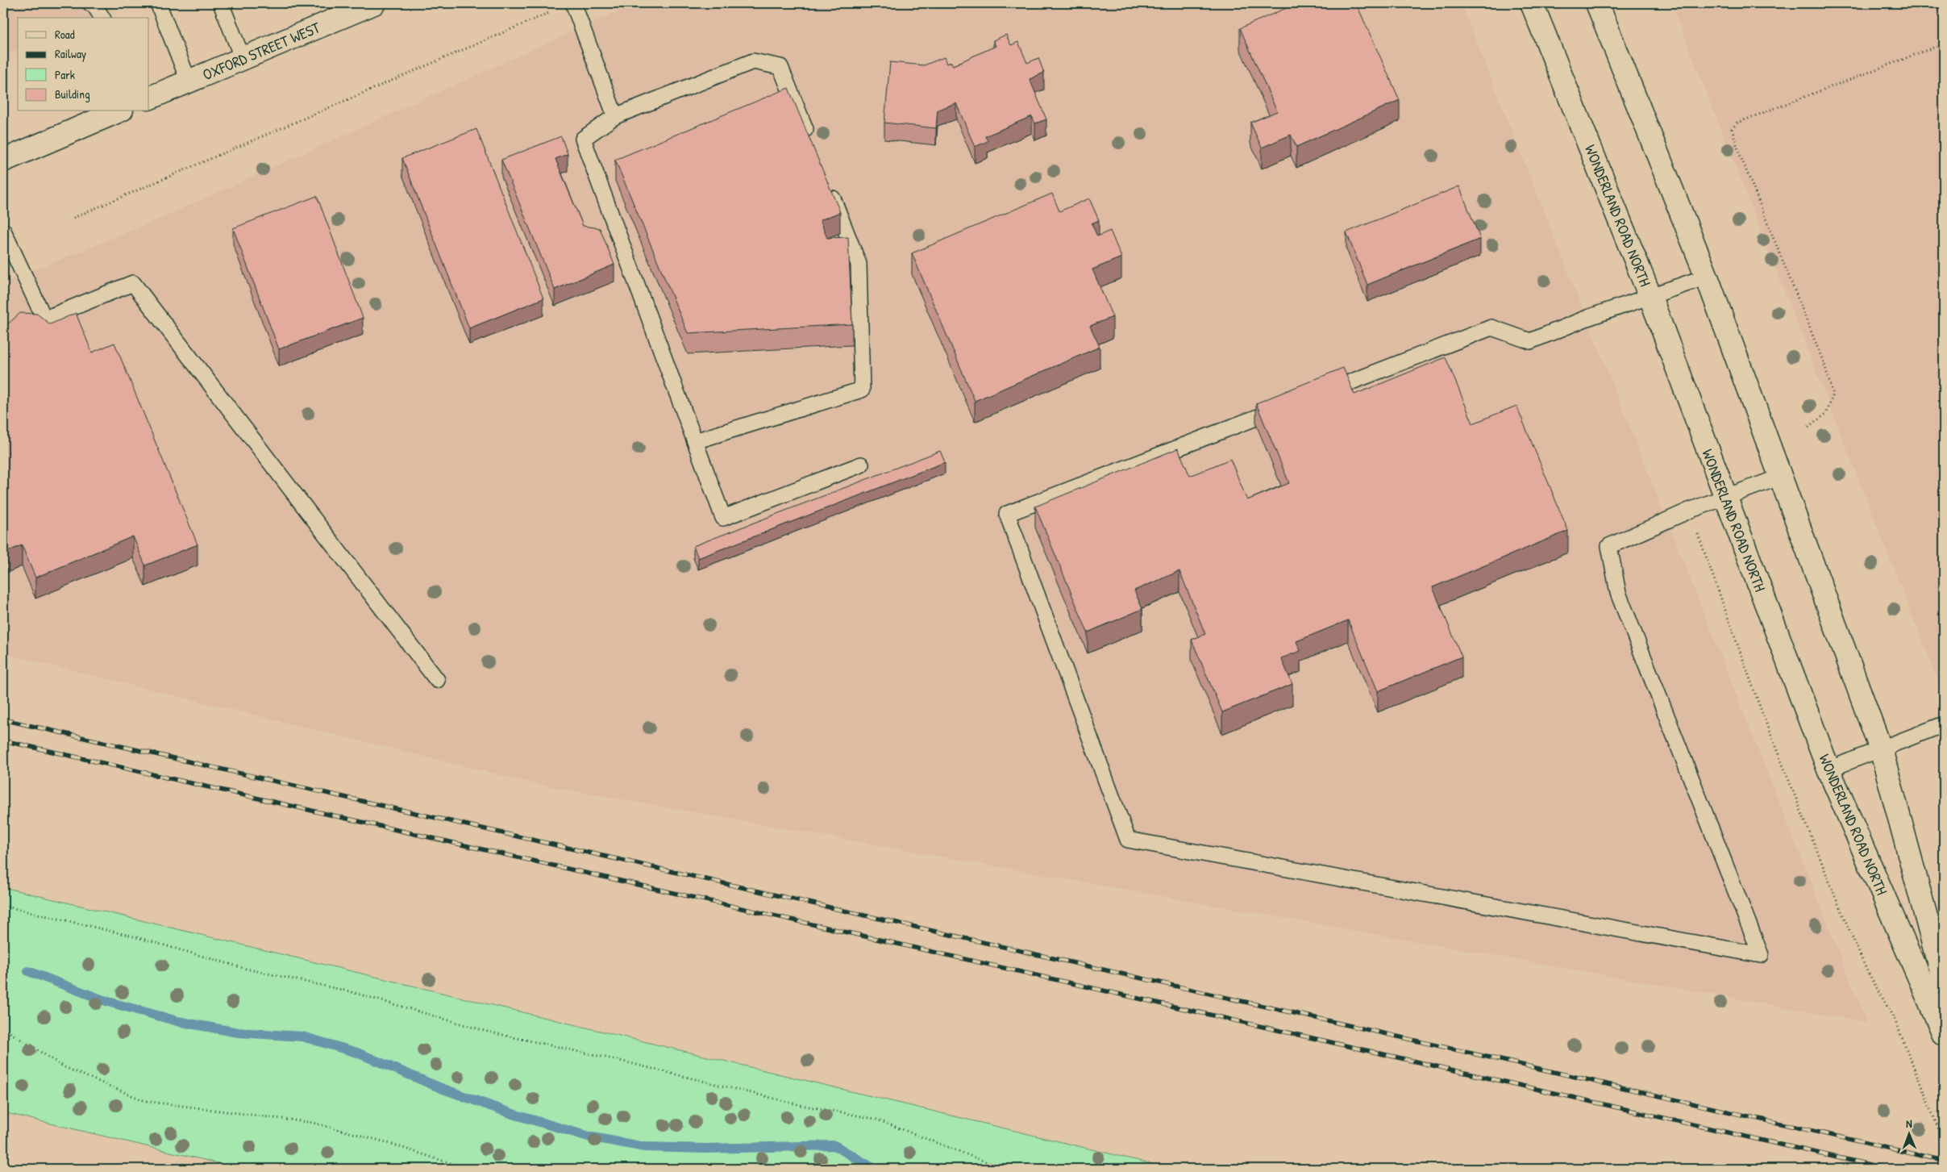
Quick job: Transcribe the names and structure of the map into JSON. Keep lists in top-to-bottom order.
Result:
{
  "streets": {
    "main road": ["OXFORD STREET WEST", "WONDERLAND ROAD NORTH"]
  },
  "legend": [
    "Road",
    "Railway",
    "Park",
    "Building"
  ],
  "north": "top"
}
